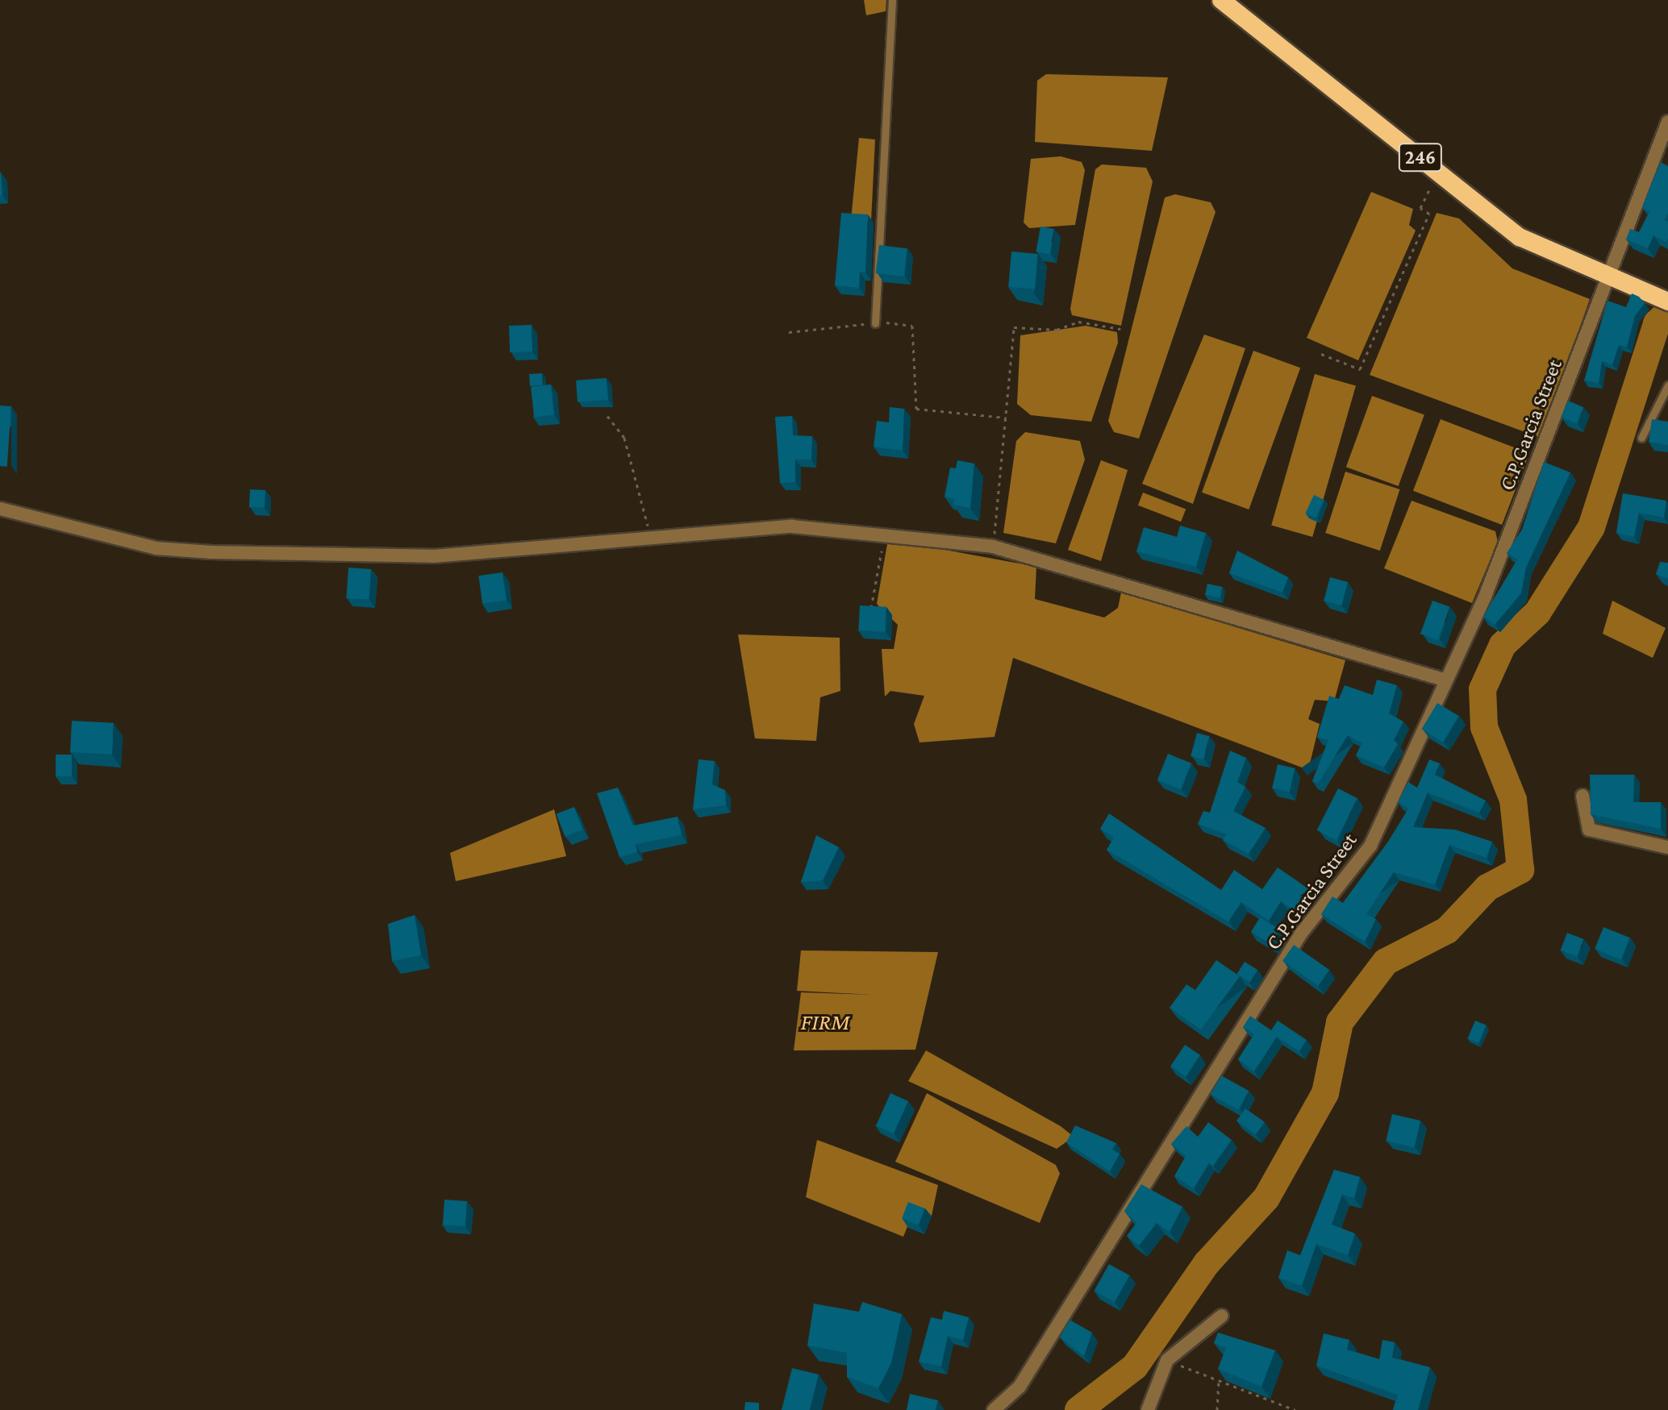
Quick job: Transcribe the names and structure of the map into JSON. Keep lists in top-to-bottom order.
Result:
{
  "streets": {
    "highway": ["246"],
    "street": ["C.P.Garcia Street"]
  },
  "crossings": [
    ["246", "C.P.Garcia Street"]
  ],
  "water": ["FIRM"]
}
